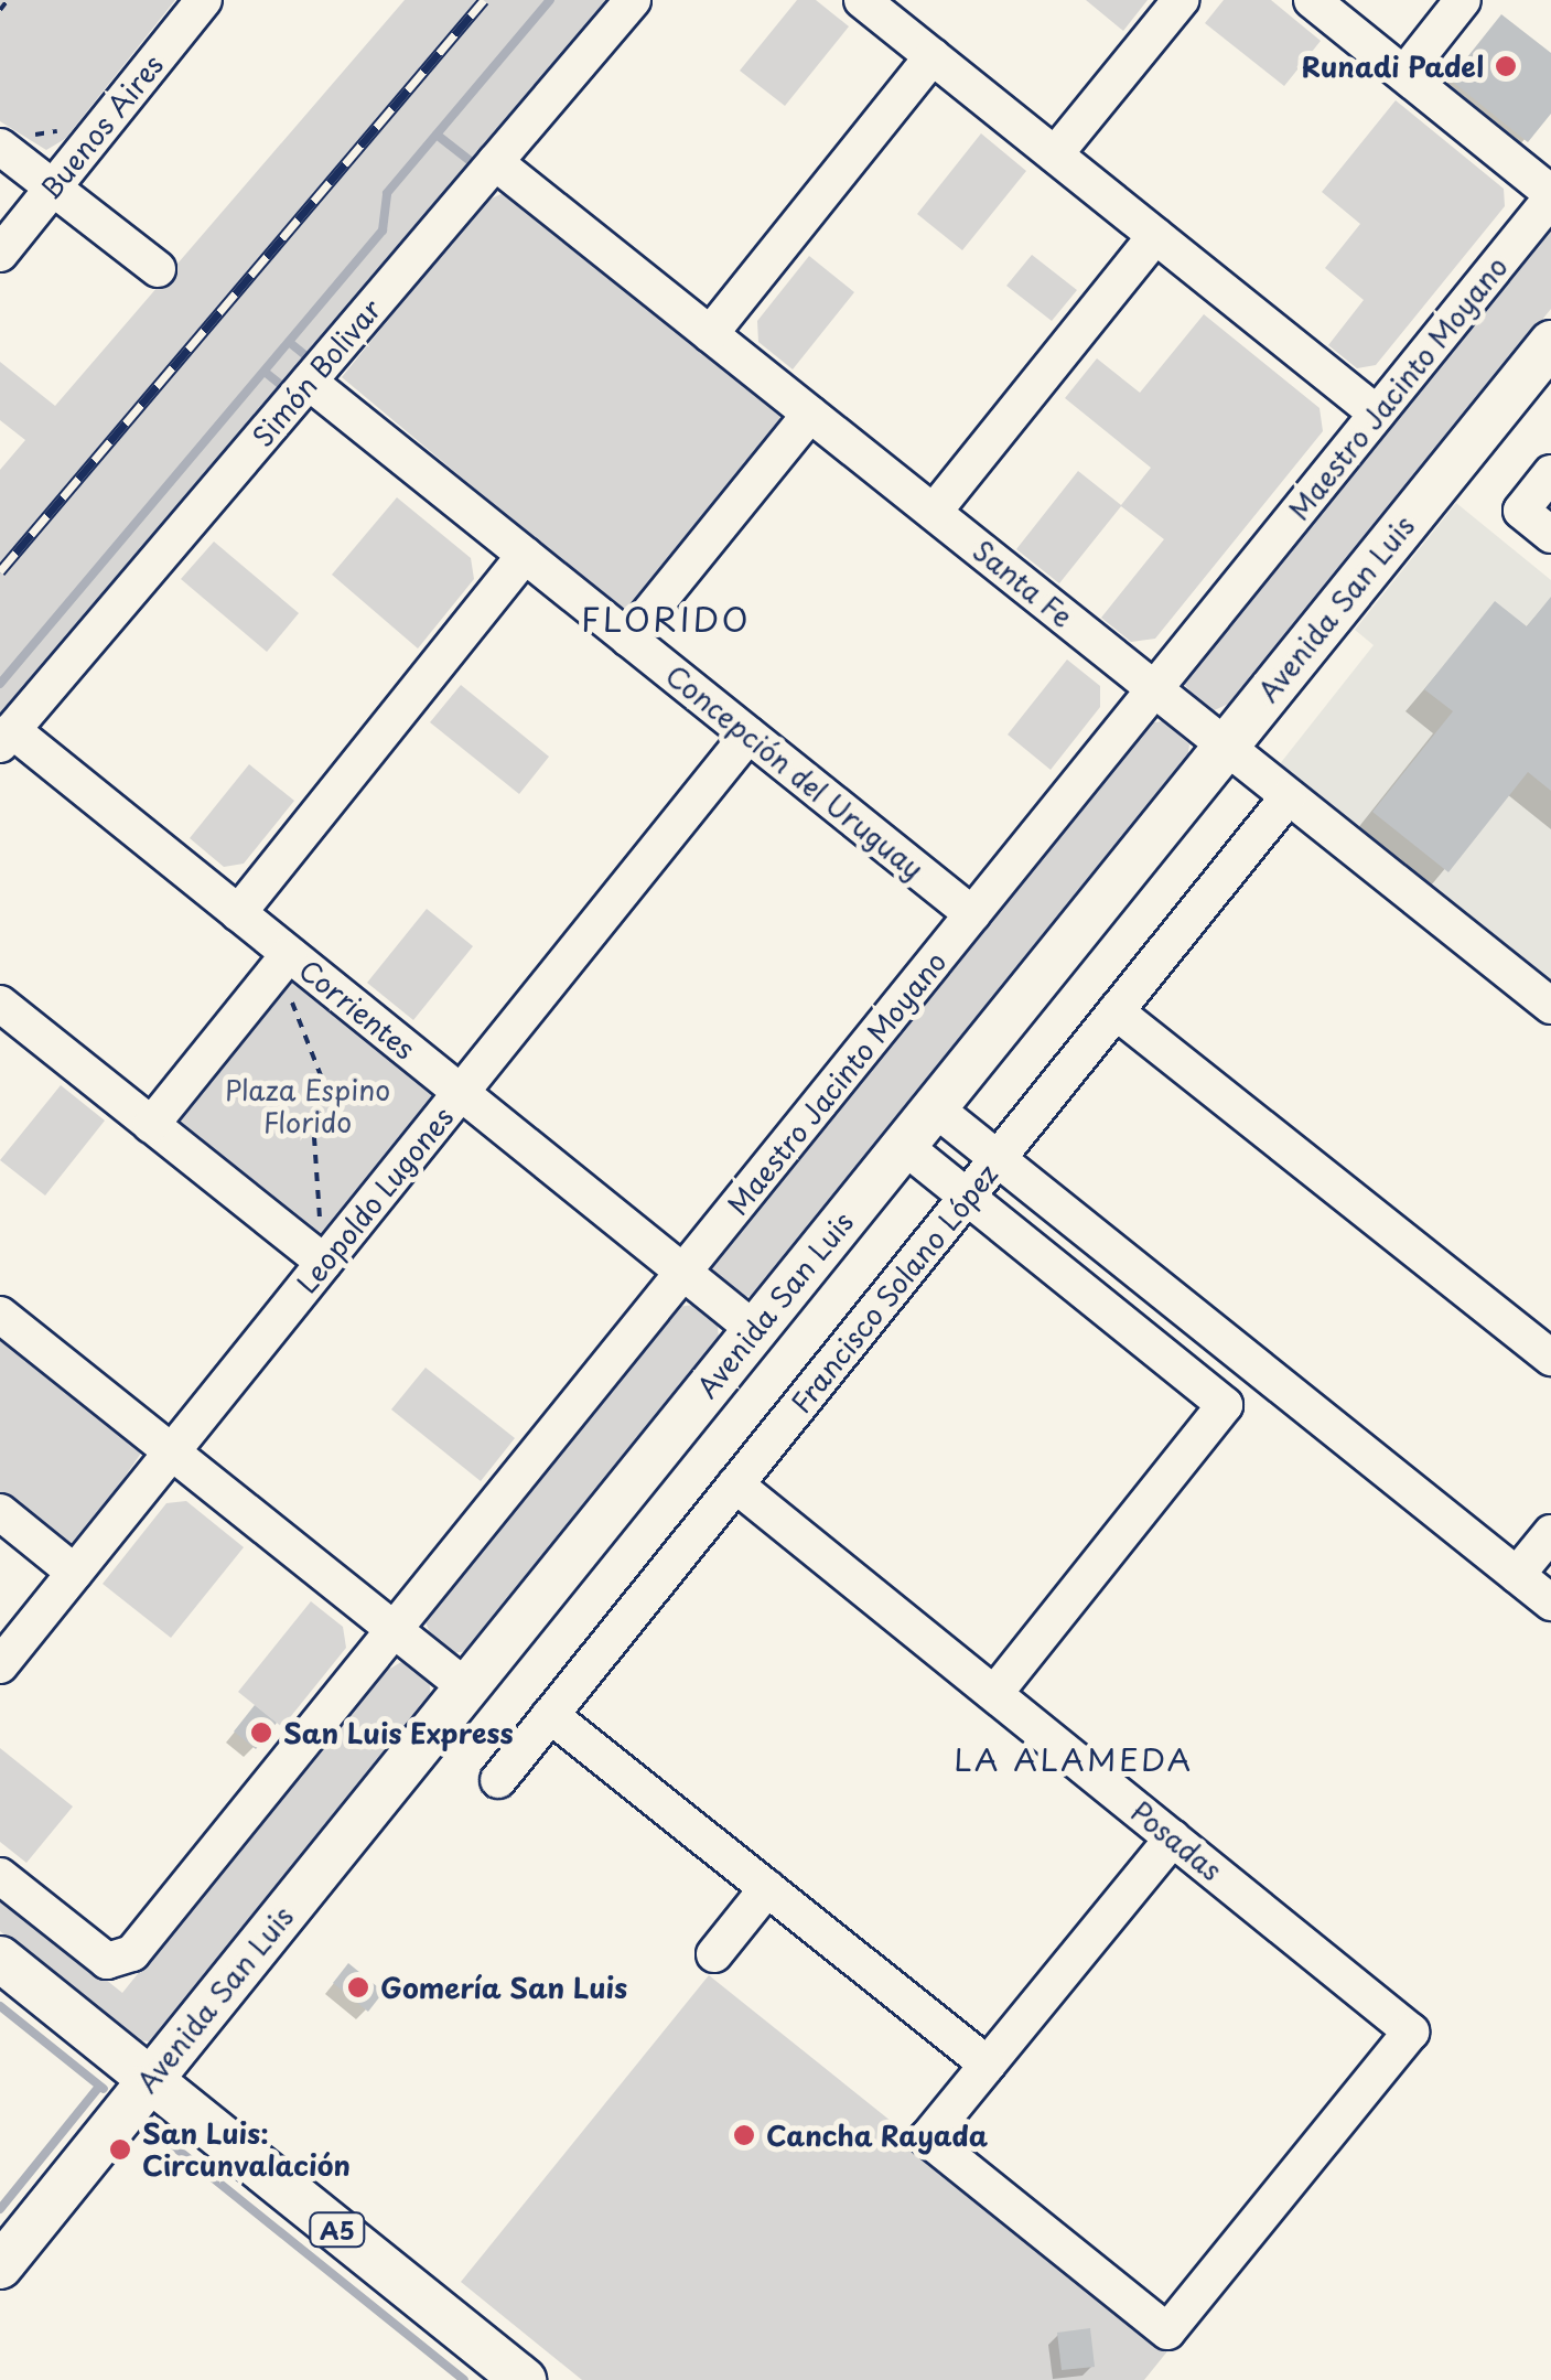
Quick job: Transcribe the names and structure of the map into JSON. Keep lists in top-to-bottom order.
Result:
{
  "streets": {
    "main road": ["Avenida San Luis", "A5"],
    "street": [
      "Buenos Aires",
      "Simón Bolivar",
      "Maestro Jacinto Moyano",
      "Santa Fe",
      "Concepción del Uruguay",
      "Corrientes",
      "Leopoldo Lugones",
      "Francisco Solano López",
      "Posadas"
    ]
  },
  "crossings": [
    ["Simón Bolivar", "Santa Fe"],
    ["Simón Bolivar", "Concepción del Uruguay"],
    ["Simón Bolivar", "Corrientes"],
    ["Maestro Jacinto Moyano", "Santa Fe"],
    ["Maestro Jacinto Moyano", "Concepción del Uruguay"],
    ["Maestro Jacinto Moyano", "Corrientes"],
    ["Santa Fe", "Avenida San Luis"],
    ["Santa Fe", "Francisco Solano López"],
    ["Avenida San Luis", "Corrientes"],
    ["Avenida San Luis", "A5"],
    ["Concepción del Uruguay", "Leopoldo Lugones"],
    ["Corrientes", "Leopoldo Lugones"],
    ["Francisco Solano López", "Posadas"]
  ],
  "districts": ["FLORIDO", "LA ALAMEDA"],
  "parks": ["Plaza Espino Florido"],
  "places": [
    "Runadi Padel",
    "San Luis Express",
    "Gomería San Luis",
    "Cancha Rayada",
    "San Luis: Circunvalación"
  ]
}
